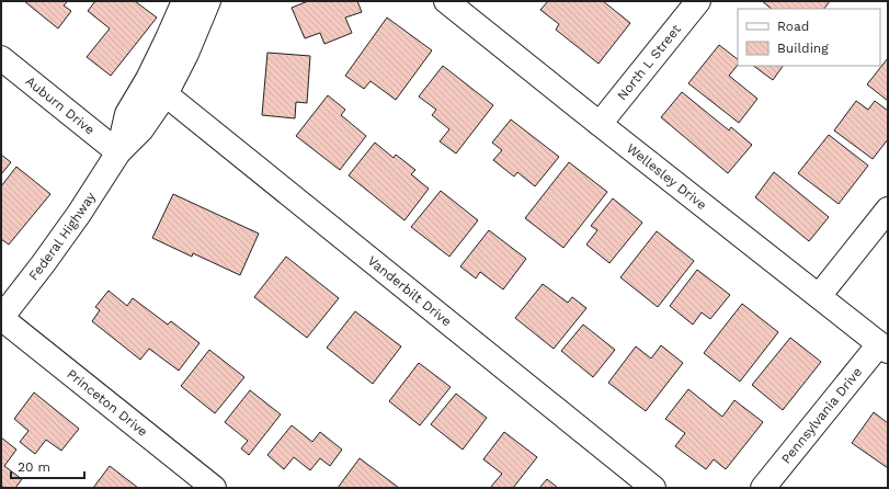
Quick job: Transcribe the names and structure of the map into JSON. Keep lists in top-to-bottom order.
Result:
{
  "streets": {
    "street": [
      "North L Street",
      "Auburn Drive",
      "Wellesley Drive",
      "Federal Highway",
      "Vanderbilt Drive",
      "Princeton Drive",
      "Pennsylvania Drive"
    ]
  },
  "crossings": [
    ["North L Street", "Wellesley Drive"],
    ["Auburn Drive", "Federal Highway"],
    ["Wellesley Drive", "Pennsylvania Drive"],
    ["Federal Highway", "Vanderbilt Drive"],
    ["Federal Highway", "Princeton Drive"]
  ],
  "legend": ["Road", "Building"],
  "scale_bar": "20 m"
}
